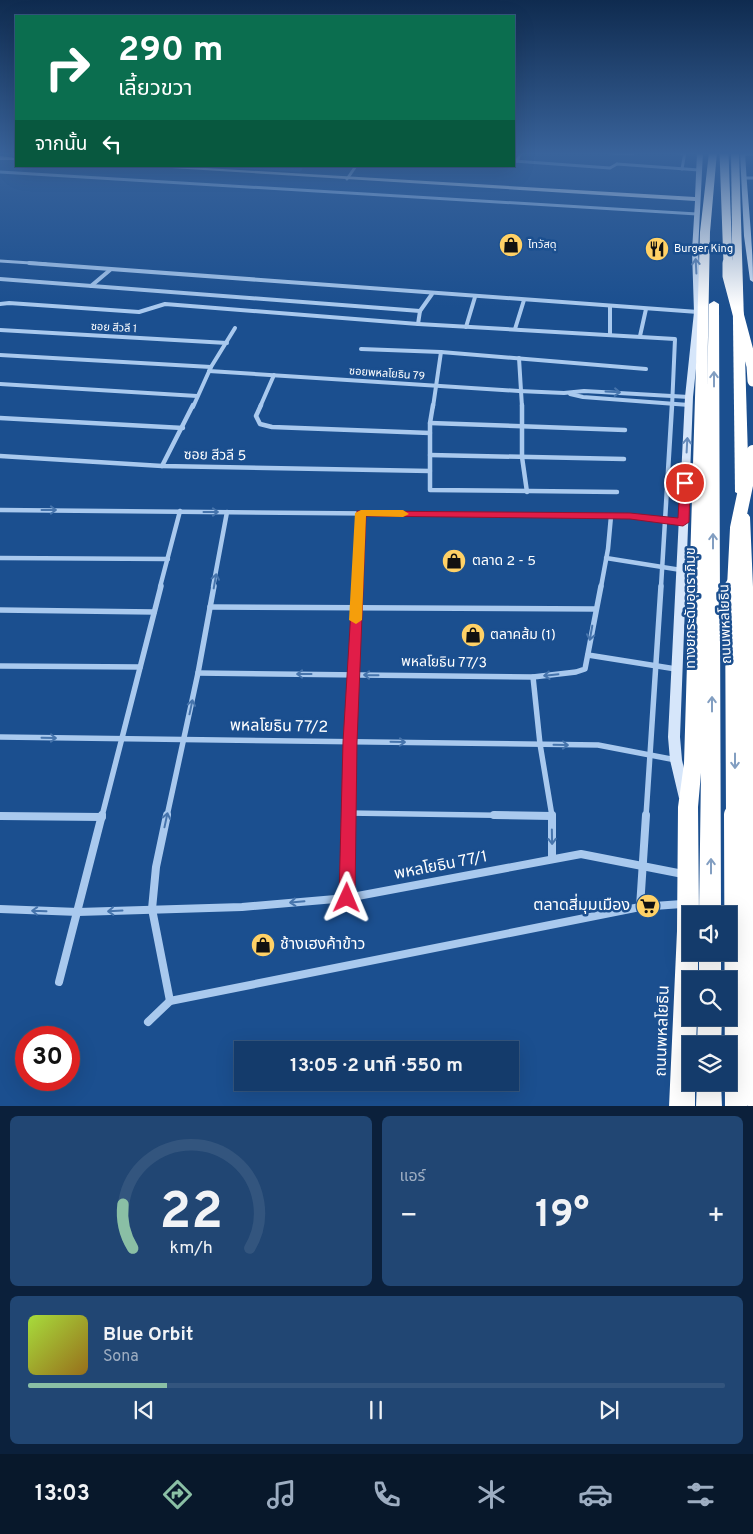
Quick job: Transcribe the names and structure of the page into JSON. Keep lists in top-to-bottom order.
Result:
{
  "streets": {
    "highway": ["ทางยกระดับอุตราภิมุข", "ถนนพหลโยธิน"],
    "street": [
      "ซอย สีวลี 1",
      "ซอยพหลโยธิน 79",
      "ซอย สีวลี 5",
      "พหลโยธิน 77/3",
      "พหลโยธิน 77/2",
      "พหลโยธิน 77/1"
    ]
  },
  "crossings": [
    ["ซอยพหลโยธิน 79", "ถนนพหลโยธิน"],
    ["ถนนพหลโยธิน", "พหลโยธิน 77/2"],
    ["ถนนพหลโยธิน", "พหลโยธิน 77/1"]
  ],
  "one_way": ["พหลโยธิน 77/3", "พหลโยธิน 77/2", "พหลโยธิน 77/1"],
  "places": {
    "shop": [
      "ไทวัสดุ",
      "ตลาด 2 - 5",
      "ตลาคส้ม (1)",
      "ช้างเฮงค้าข้าว"
    ],
    "restaurant": ["Burger King"],
    "supermarket": ["ตลาดสี่มุมเมือง"]
  },
  "page": {
    "turn": ["290 m", "เลี้ยวขวา"],
    "then": "จากนั้น",
    "limit": "30",
    "trip": "13:05 · 2 นาที · 550 m",
    "tile": "แอร์",
    "heat": ["−", "19°", "+"],
    "song": ["Blue Orbit", "Sona"],
    "tabs": "13:03",
    "gauge": ["22", "km/h"]
  }
}
